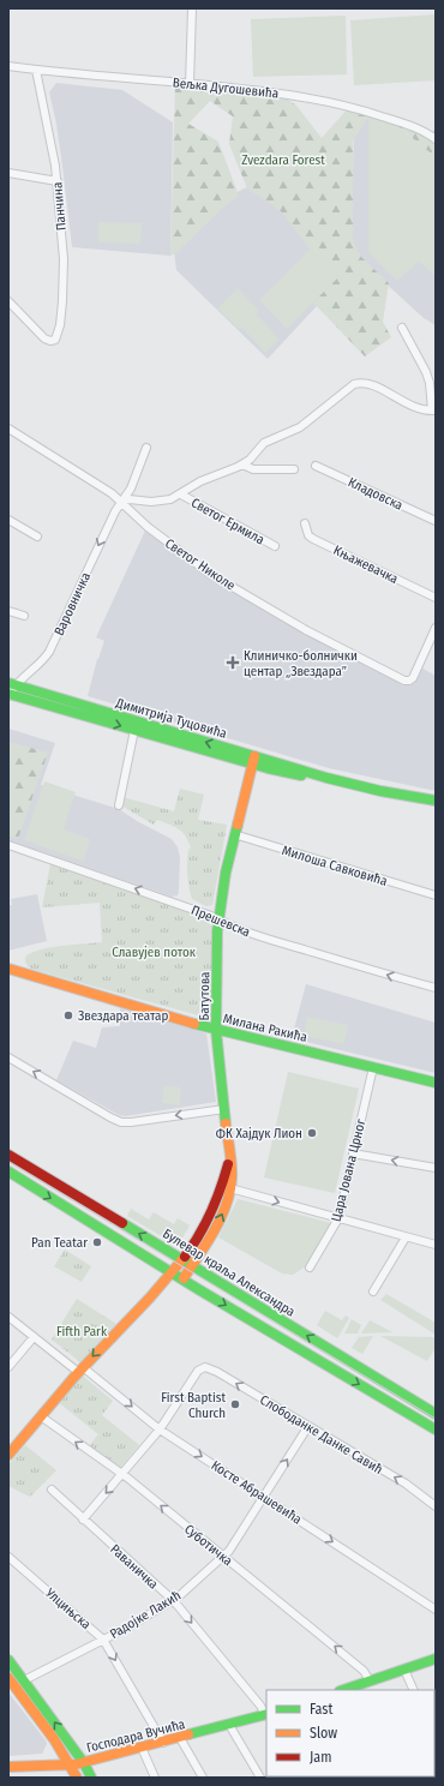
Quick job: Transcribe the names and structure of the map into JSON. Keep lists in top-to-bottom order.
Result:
{
  "streets": {
    "main road": [
      "Димитрија Туцовића",
      "Батутова",
      "Милана Ракића",
      "Булевар краља Александра",
      "Господара Вучића"
    ],
    "street": [
      "Вељка Дугошевића",
      "Панчина",
      "Кладовска",
      "Светог Ермила",
      "Светог Николе",
      "Књажевачка",
      "Варовничка",
      "Милоша Савковића",
      "Прешевска",
      "Цара Јована Црног",
      "Слободанке Данке Савић",
      "Косте Абрашевића",
      "Суботичка",
      "Раваничка",
      "Улцињска",
      "Радојке Лакић"
    ]
  },
  "crossings": [
    ["Вељка Дугошевића", "Панчина"],
    ["Светог Ермила", "Светог Николе"],
    ["Светог Ермила", "Варовничка"],
    ["Светог Николе", "Варовничка"],
    ["Варовничка", "Димитрија Туцовића"],
    ["Димитрија Туцовића", "Батутова"],
    ["Милоша Савковића", "Батутова"],
    ["Прешевска", "Батутова"],
    ["Батутова", "Милана Ракића"],
    ["Батутова", "Булевар краља Александра"],
    ["Батутова", "Косте Абрашевића"],
    ["Батутова", "Суботичка"],
    ["Милана Ракића", "Цара Јована Црног"],
    ["Слободанке Данке Савић", "Косте Абрашевића"],
    ["Слободанке Данке Савић", "Радојке Лакић"],
    ["Косте Абрашевића", "Радојке Лакић"],
    ["Суботичка", "Радојке Лакић"],
    ["Раваничка", "Радојке Лакић"],
    ["Раваничка", "Господара Вучића"],
    ["Улцињска", "Радојке Лакић"],
    ["Улцињска", "Господара Вучића"]
  ],
  "one_way": [
    "Варовничка",
    "Прешевска",
    "Слободанке Данке Савић",
    "Косте Абрашевића",
    "Суботичка",
    "Раваничка",
    "Улцињска"
  ],
  "parks": ["Zvezdara Forest", "Славујев поток", "Fifth Park"],
  "places": {
    "health": ["Клиничко-болнички центар „Звездара”"],
    "other": [
      "Звездара театар",
      "ФК Хајдук Лион",
      "Pan Teatar",
      "First Baptist Church"
    ]
  },
  "legend": ["Fast", "Slow", "Jam"]
}
